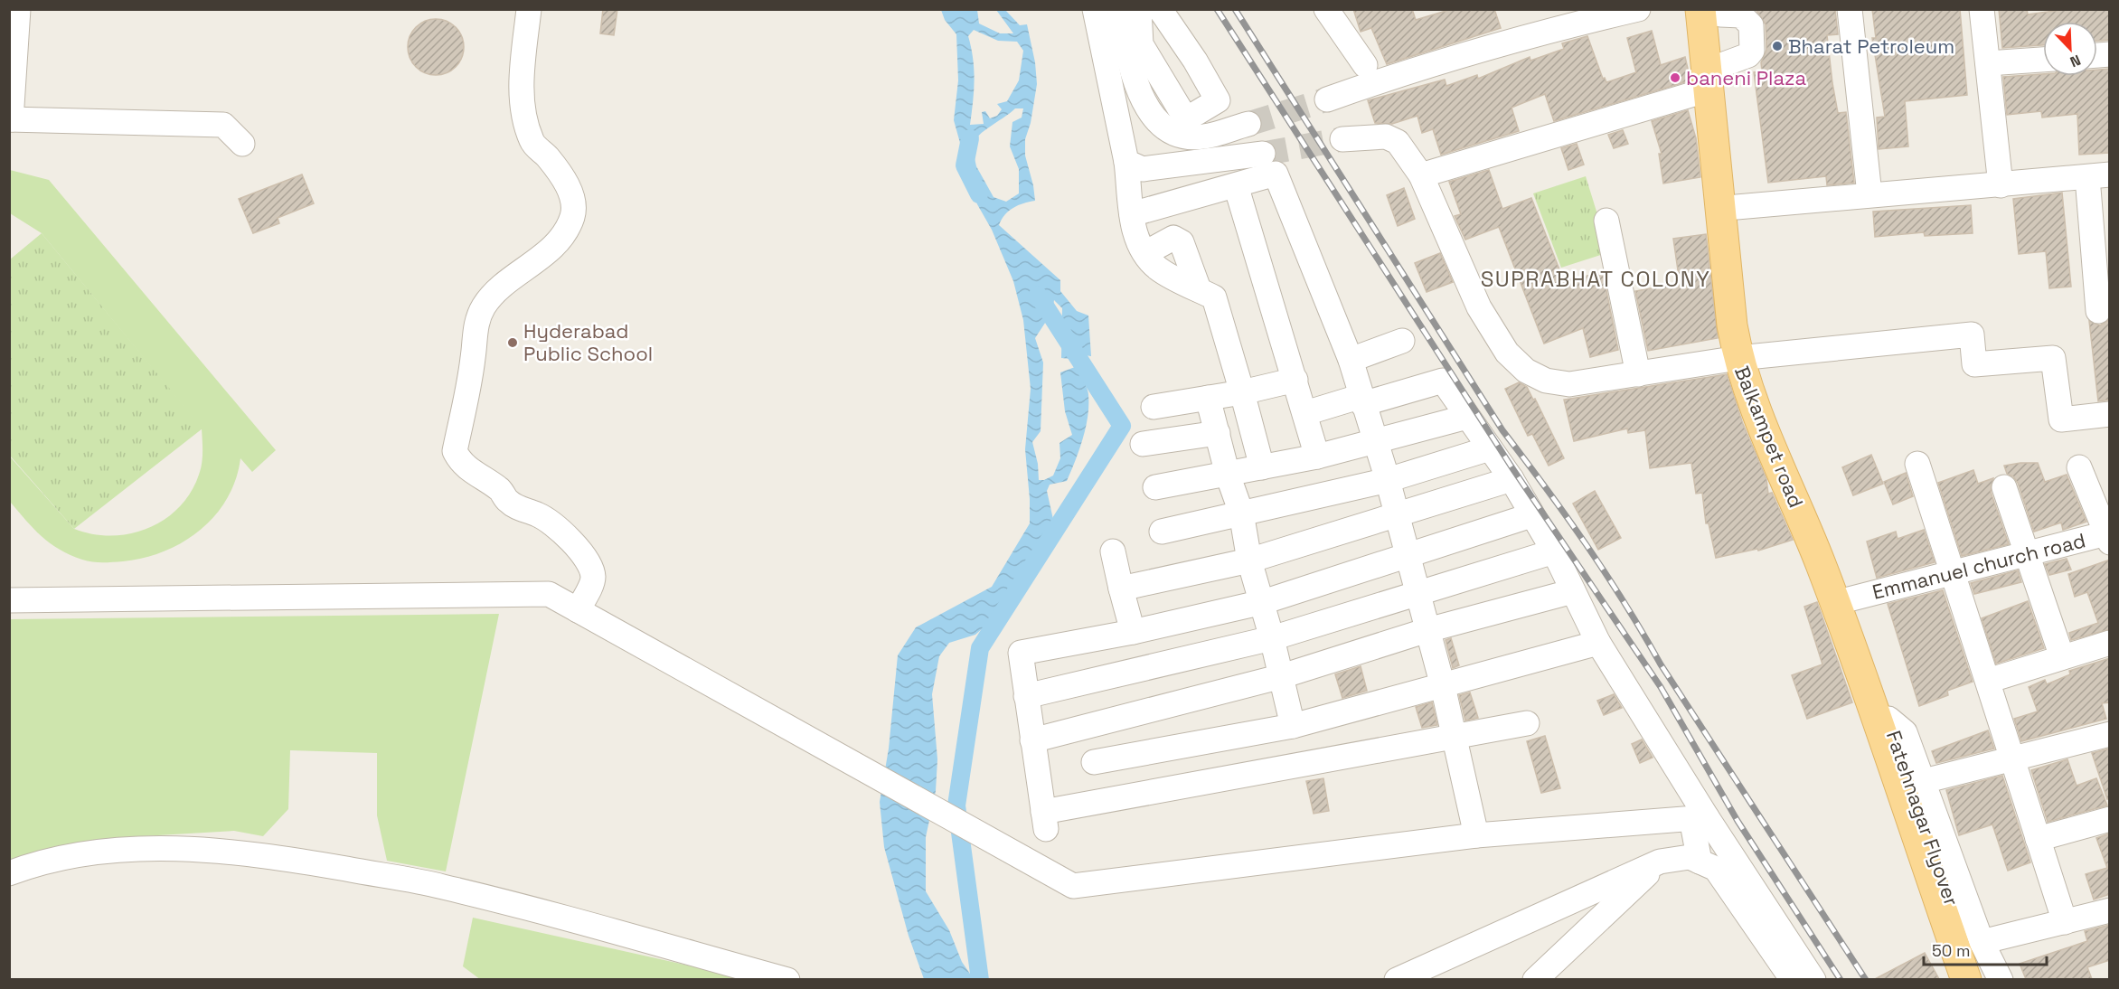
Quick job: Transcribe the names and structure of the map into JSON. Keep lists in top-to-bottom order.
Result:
{
  "streets": {
    "main road": ["Balkampet road", "Fatehnagar Flyover"],
    "street": ["Emmanuel church road"]
  },
  "crossings": [
    ["Balkampet road", "Emmanuel church road"],
    ["Balkampet road", "Fatehnagar Flyover"]
  ],
  "districts": ["SUPRABHAT COLONY"],
  "places": ["Bharat Petroleum", "baneni Plaza", "Hyderabad Public School"],
  "scale_bar": "50 m",
  "north": "bottom right"
}
